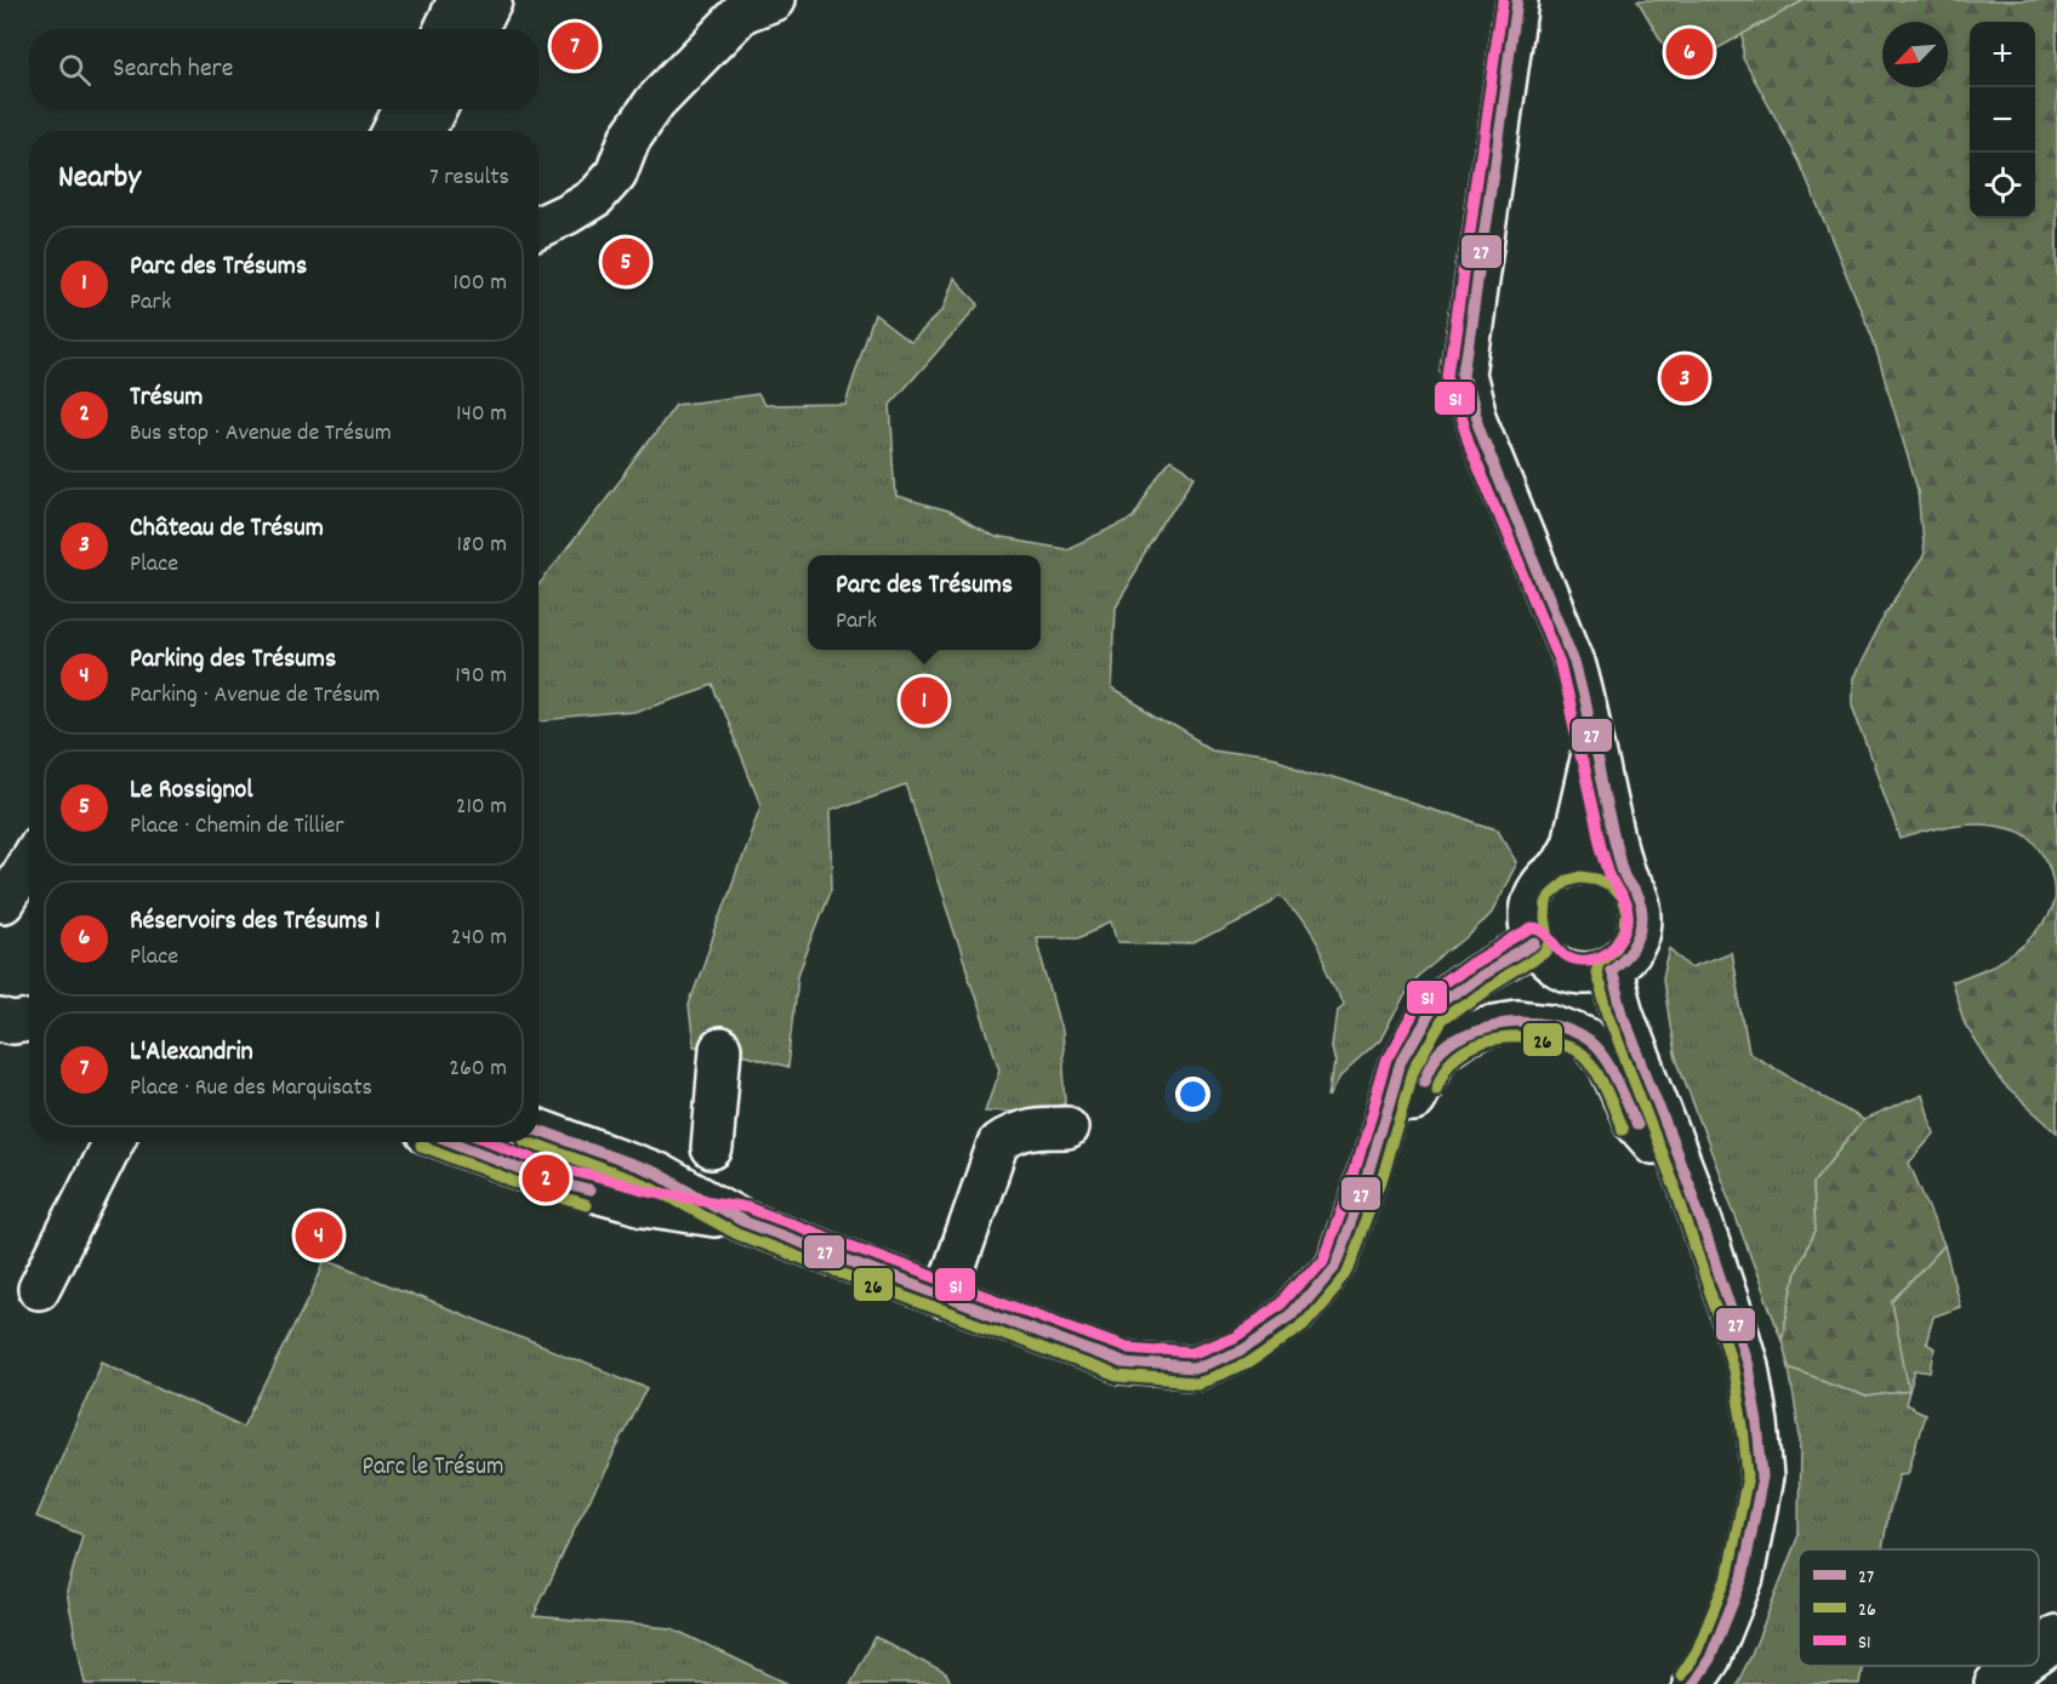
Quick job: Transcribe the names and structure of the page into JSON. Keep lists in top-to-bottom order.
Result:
{
  "parks": ["Parc le Trésum"],
  "lines": ["transit line 27", "transit line S1", "transit line 26"],
  "legend": ["27", "26", "S1"],
  "north": "bottom left",
  "page": {
    "pins": [
      "7",
      "6",
      "5",
      "3",
      "1",
      "2",
      "4"
    ],
    "map_buttons": ["+", "−"],
    "search": "Search here",
    "heading": ["Nearby", "7 results"],
    "list": [
      {
        "mark": "1",
        "name": "Parc des Trésums",
        "note": "Park",
        "value": "100 m"
      },
      {
        "mark": "2",
        "name": "Trésum",
        "note": "Bus stop · Avenue de Trésum",
        "value": "140 m"
      },
      {
        "mark": "3",
        "name": "Château de Trésum",
        "note": "Place",
        "value": "180 m"
      },
      {
        "mark": "4",
        "name": "Parking des Trésums",
        "note": "Parking · Avenue de Trésum",
        "value": "190 m"
      },
      {
        "mark": "5",
        "name": "Le Rossignol",
        "note": "Place · Chemin de Tillier",
        "value": "210 m"
      },
      {
        "mark": "6",
        "name": "Réservoirs des Trésums 1",
        "note": "Place",
        "value": "240 m"
      },
      {
        "mark": "7",
        "name": "L'Alexandrin",
        "note": "Place · Rue des Marquisats",
        "value": "260 m"
      }
    ],
    "popup": ["Parc des Trésums", "Park"]
  }
}
